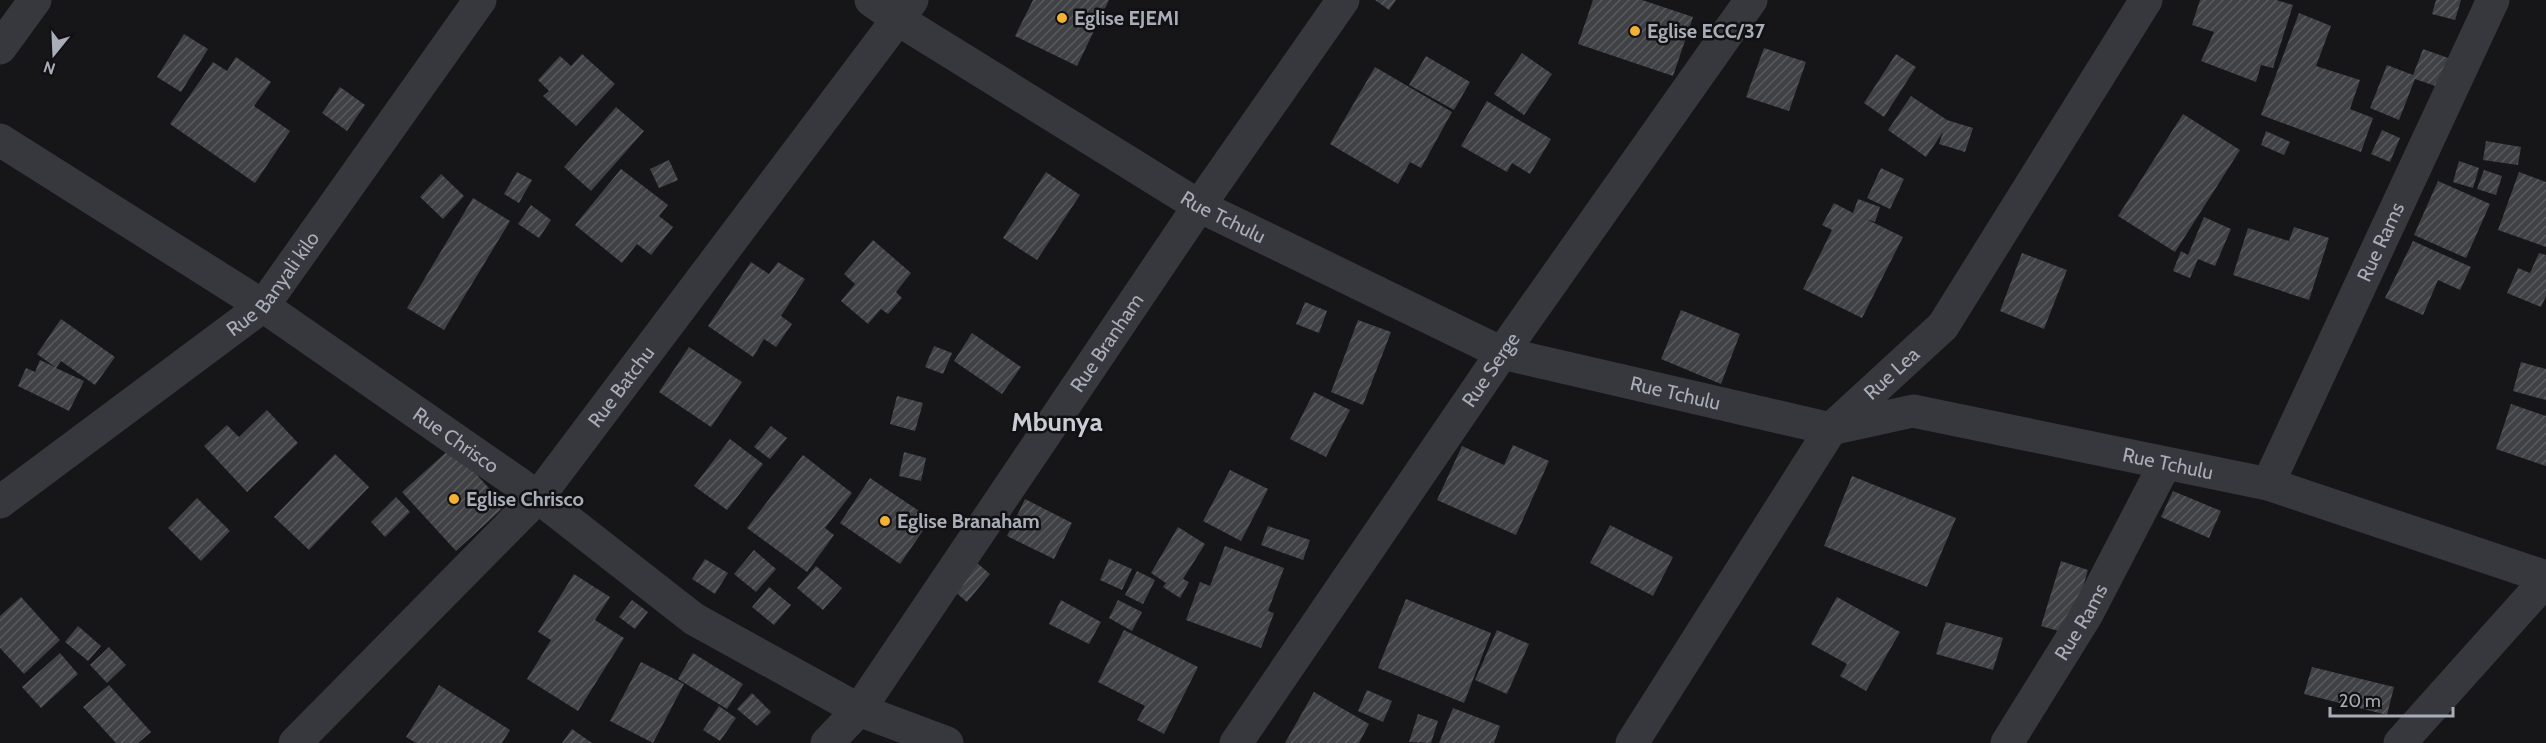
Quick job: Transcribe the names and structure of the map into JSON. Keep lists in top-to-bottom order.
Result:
{
  "streets": {
    "street": [
      "Rue Tchulu",
      "Rue Rams",
      "Rue Banyali kilo",
      "Rue Branham",
      "Rue Serge",
      "Rue Lea",
      "Rue Batchu",
      "Rue Chrisco"
    ]
  },
  "crossings": [
    ["Rue Tchulu", "Rue Rams"],
    ["Rue Tchulu", "Rue Branham"],
    ["Rue Tchulu", "Rue Serge"],
    ["Rue Tchulu", "Rue Lea"],
    ["Rue Tchulu", "Rue Batchu"],
    ["Rue Banyali kilo", "Rue Chrisco"],
    ["Rue Branham", "Rue Chrisco"],
    ["Rue Batchu", "Rue Chrisco"]
  ],
  "districts": ["Mbunya"],
  "places": [
    "Eglise EJEMI",
    "Eglise ECC/37",
    "Eglise Chrisco",
    "Eglise Branaham"
  ],
  "scale_bar": "20 m",
  "north": "bottom"
}
